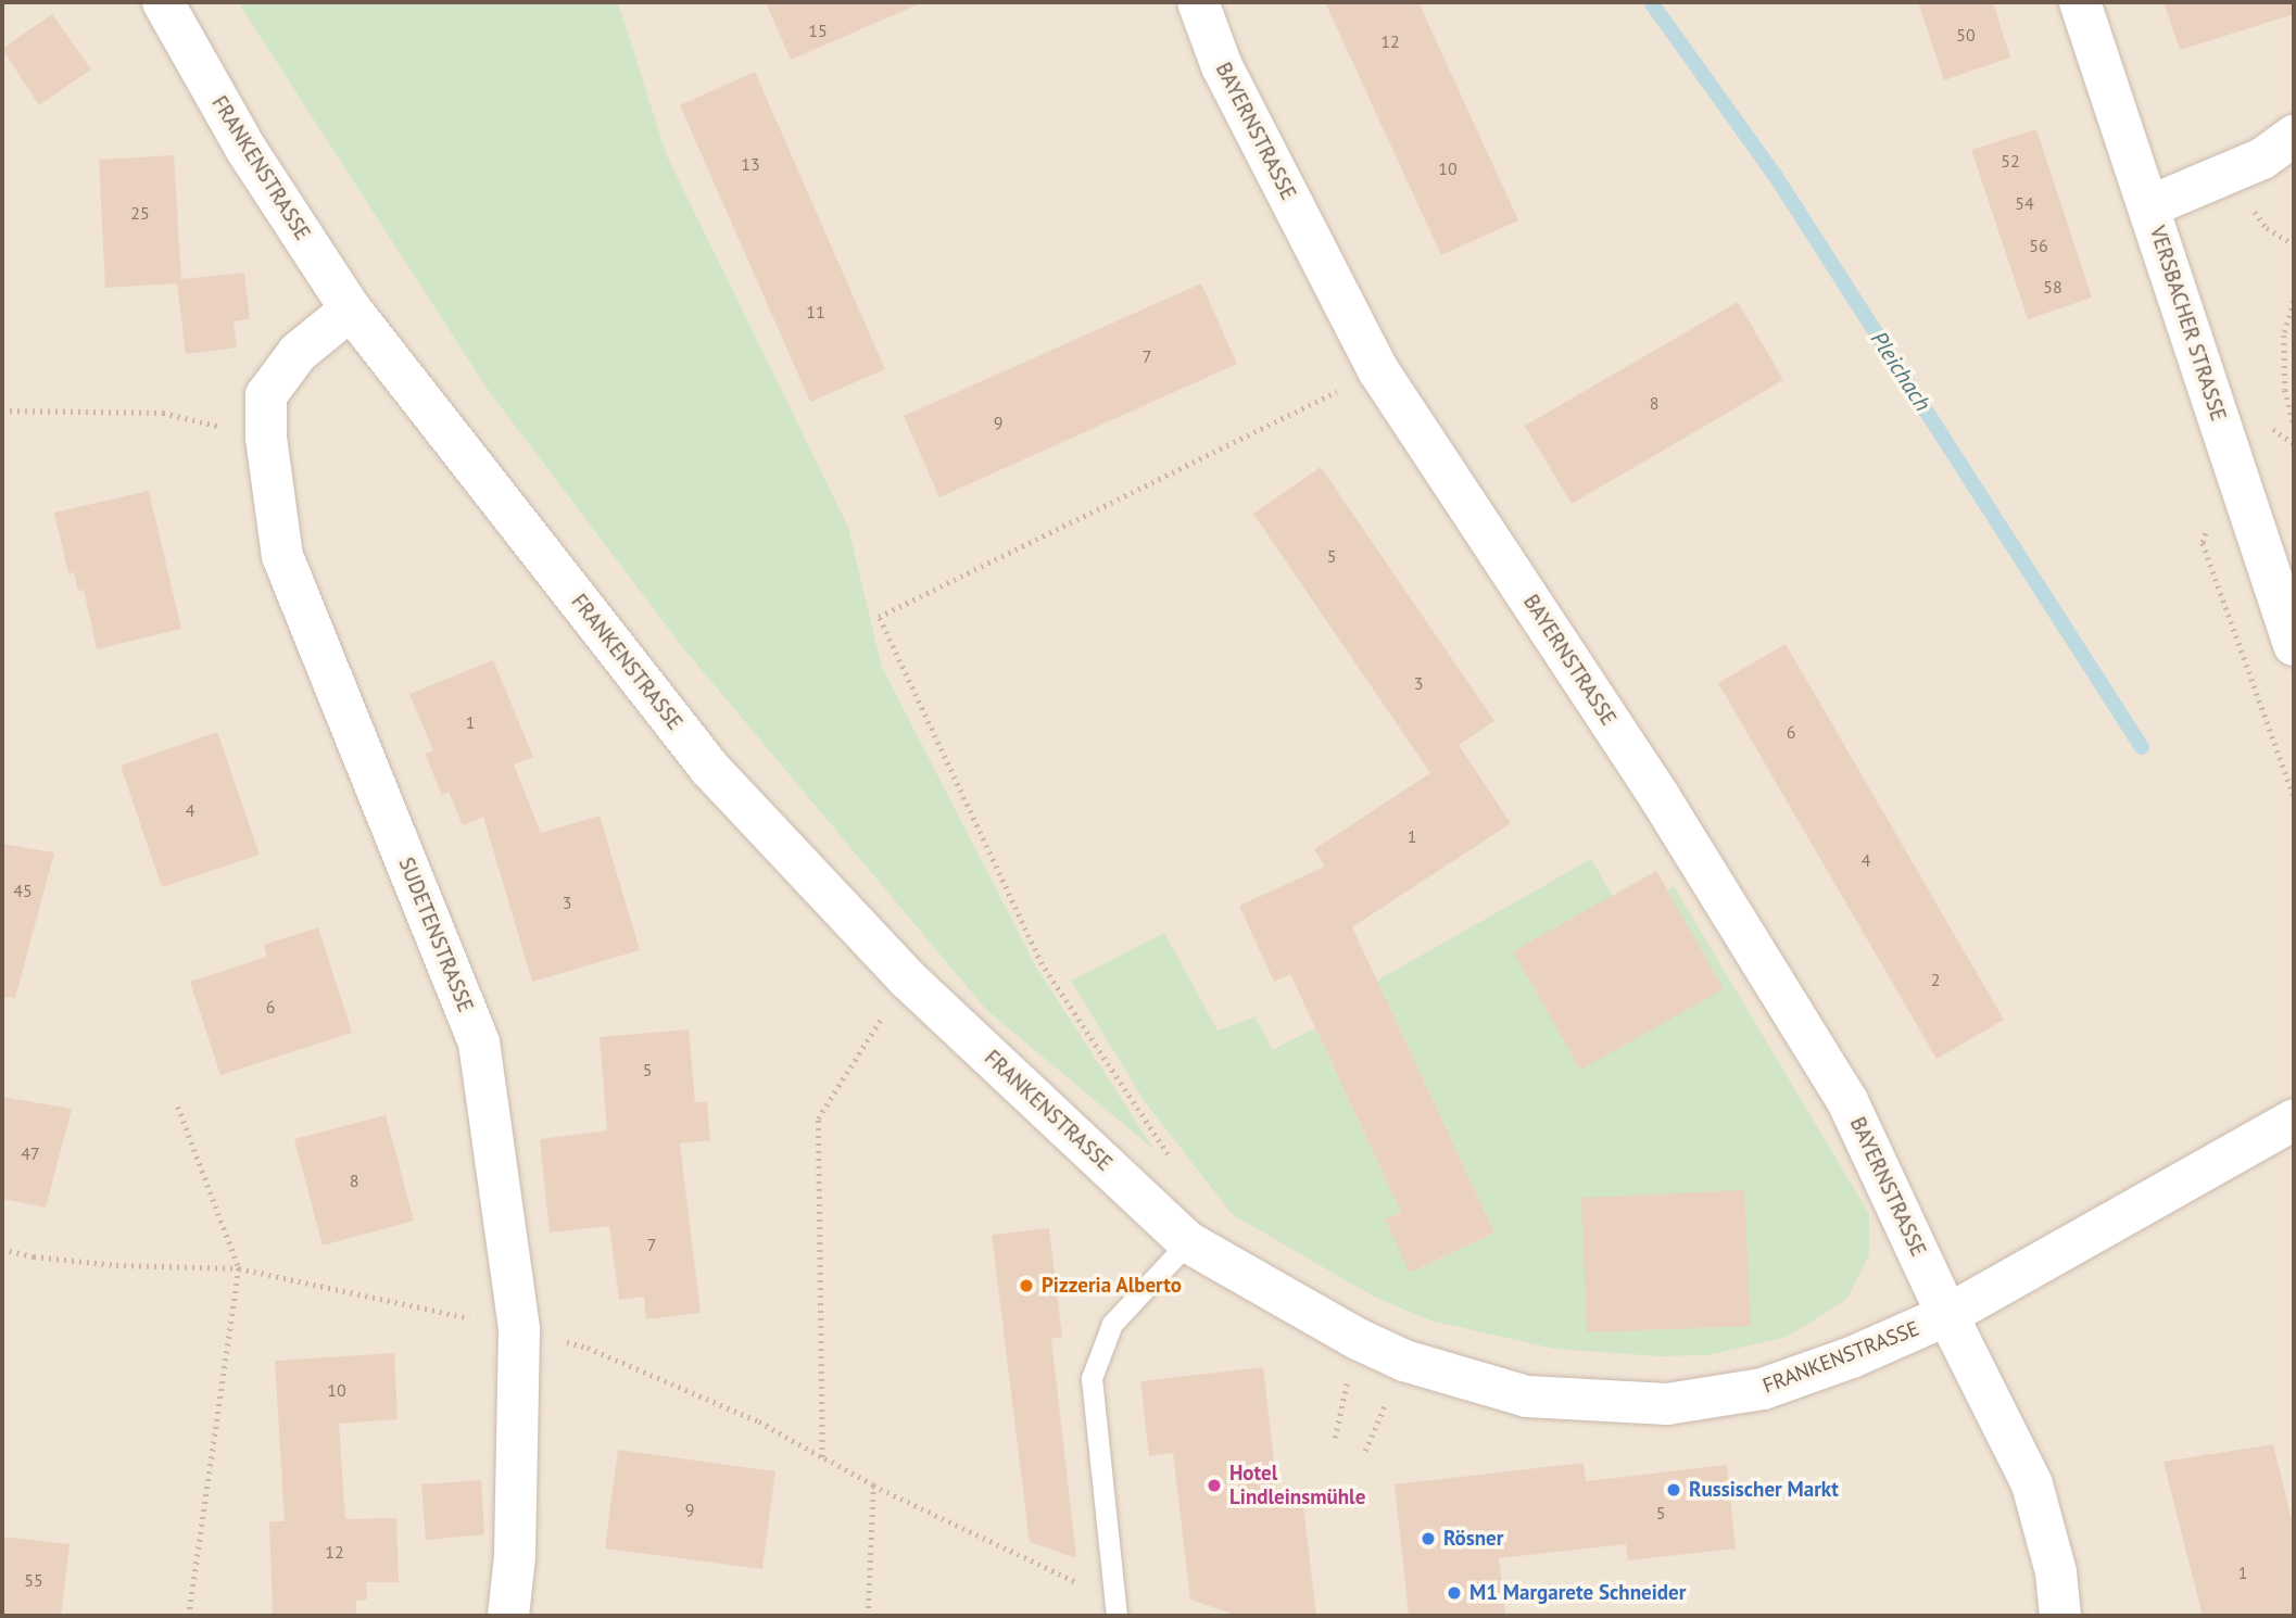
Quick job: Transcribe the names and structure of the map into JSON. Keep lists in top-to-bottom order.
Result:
{
  "streets": {
    "street": [
      "BAYERNSTRASSE",
      "FRANKENSTRASSE",
      "VERSBACHER STRASSE",
      "SUDETENSTRASSE"
    ]
  },
  "crossings": [
    ["BAYERNSTRASSE", "FRANKENSTRASSE"],
    ["FRANKENSTRASSE", "SUDETENSTRASSE"]
  ],
  "water": ["Pleichach"],
  "places": [
    "Pizzeria Alberto",
    "Hotel Lindleinsmühle",
    "Russischer Markt",
    "Rösner",
    "M1 Margarete Schneider"
  ],
  "house_numbers": [
    "15",
    "50",
    "12",
    "52",
    "13",
    "10",
    "54",
    "25",
    "56",
    "58",
    "11",
    "7",
    "8",
    "9",
    "5",
    "3",
    "1",
    "6",
    "4",
    "1",
    "4",
    "45",
    "3",
    "2",
    "6",
    "5",
    "47",
    "8",
    "7",
    "10",
    "9",
    "5",
    "12",
    "1",
    "55"
  ]
}
